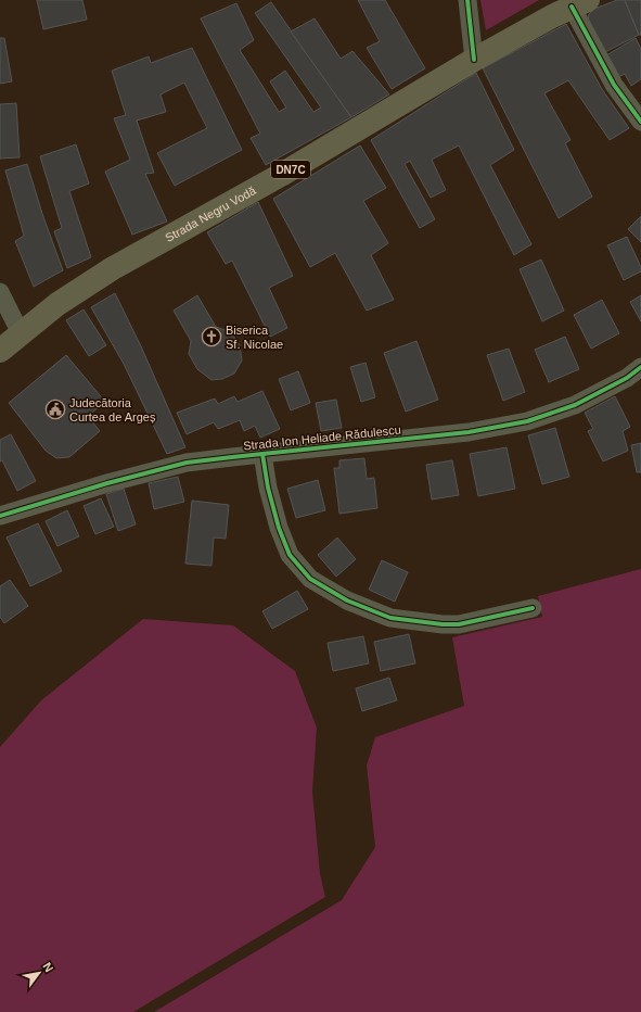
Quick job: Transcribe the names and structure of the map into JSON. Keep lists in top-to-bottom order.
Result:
{
  "streets": {
    "main road": ["DN7C", "Strada Negru Vodă"],
    "street": ["Strada Ion Heliade Rădulescu"]
  },
  "places": {
    "church": ["Biserica Sf. Nicolae"],
    "public building": ["Judecătoria Curtea de Argeș"]
  },
  "north": "top right"
}
